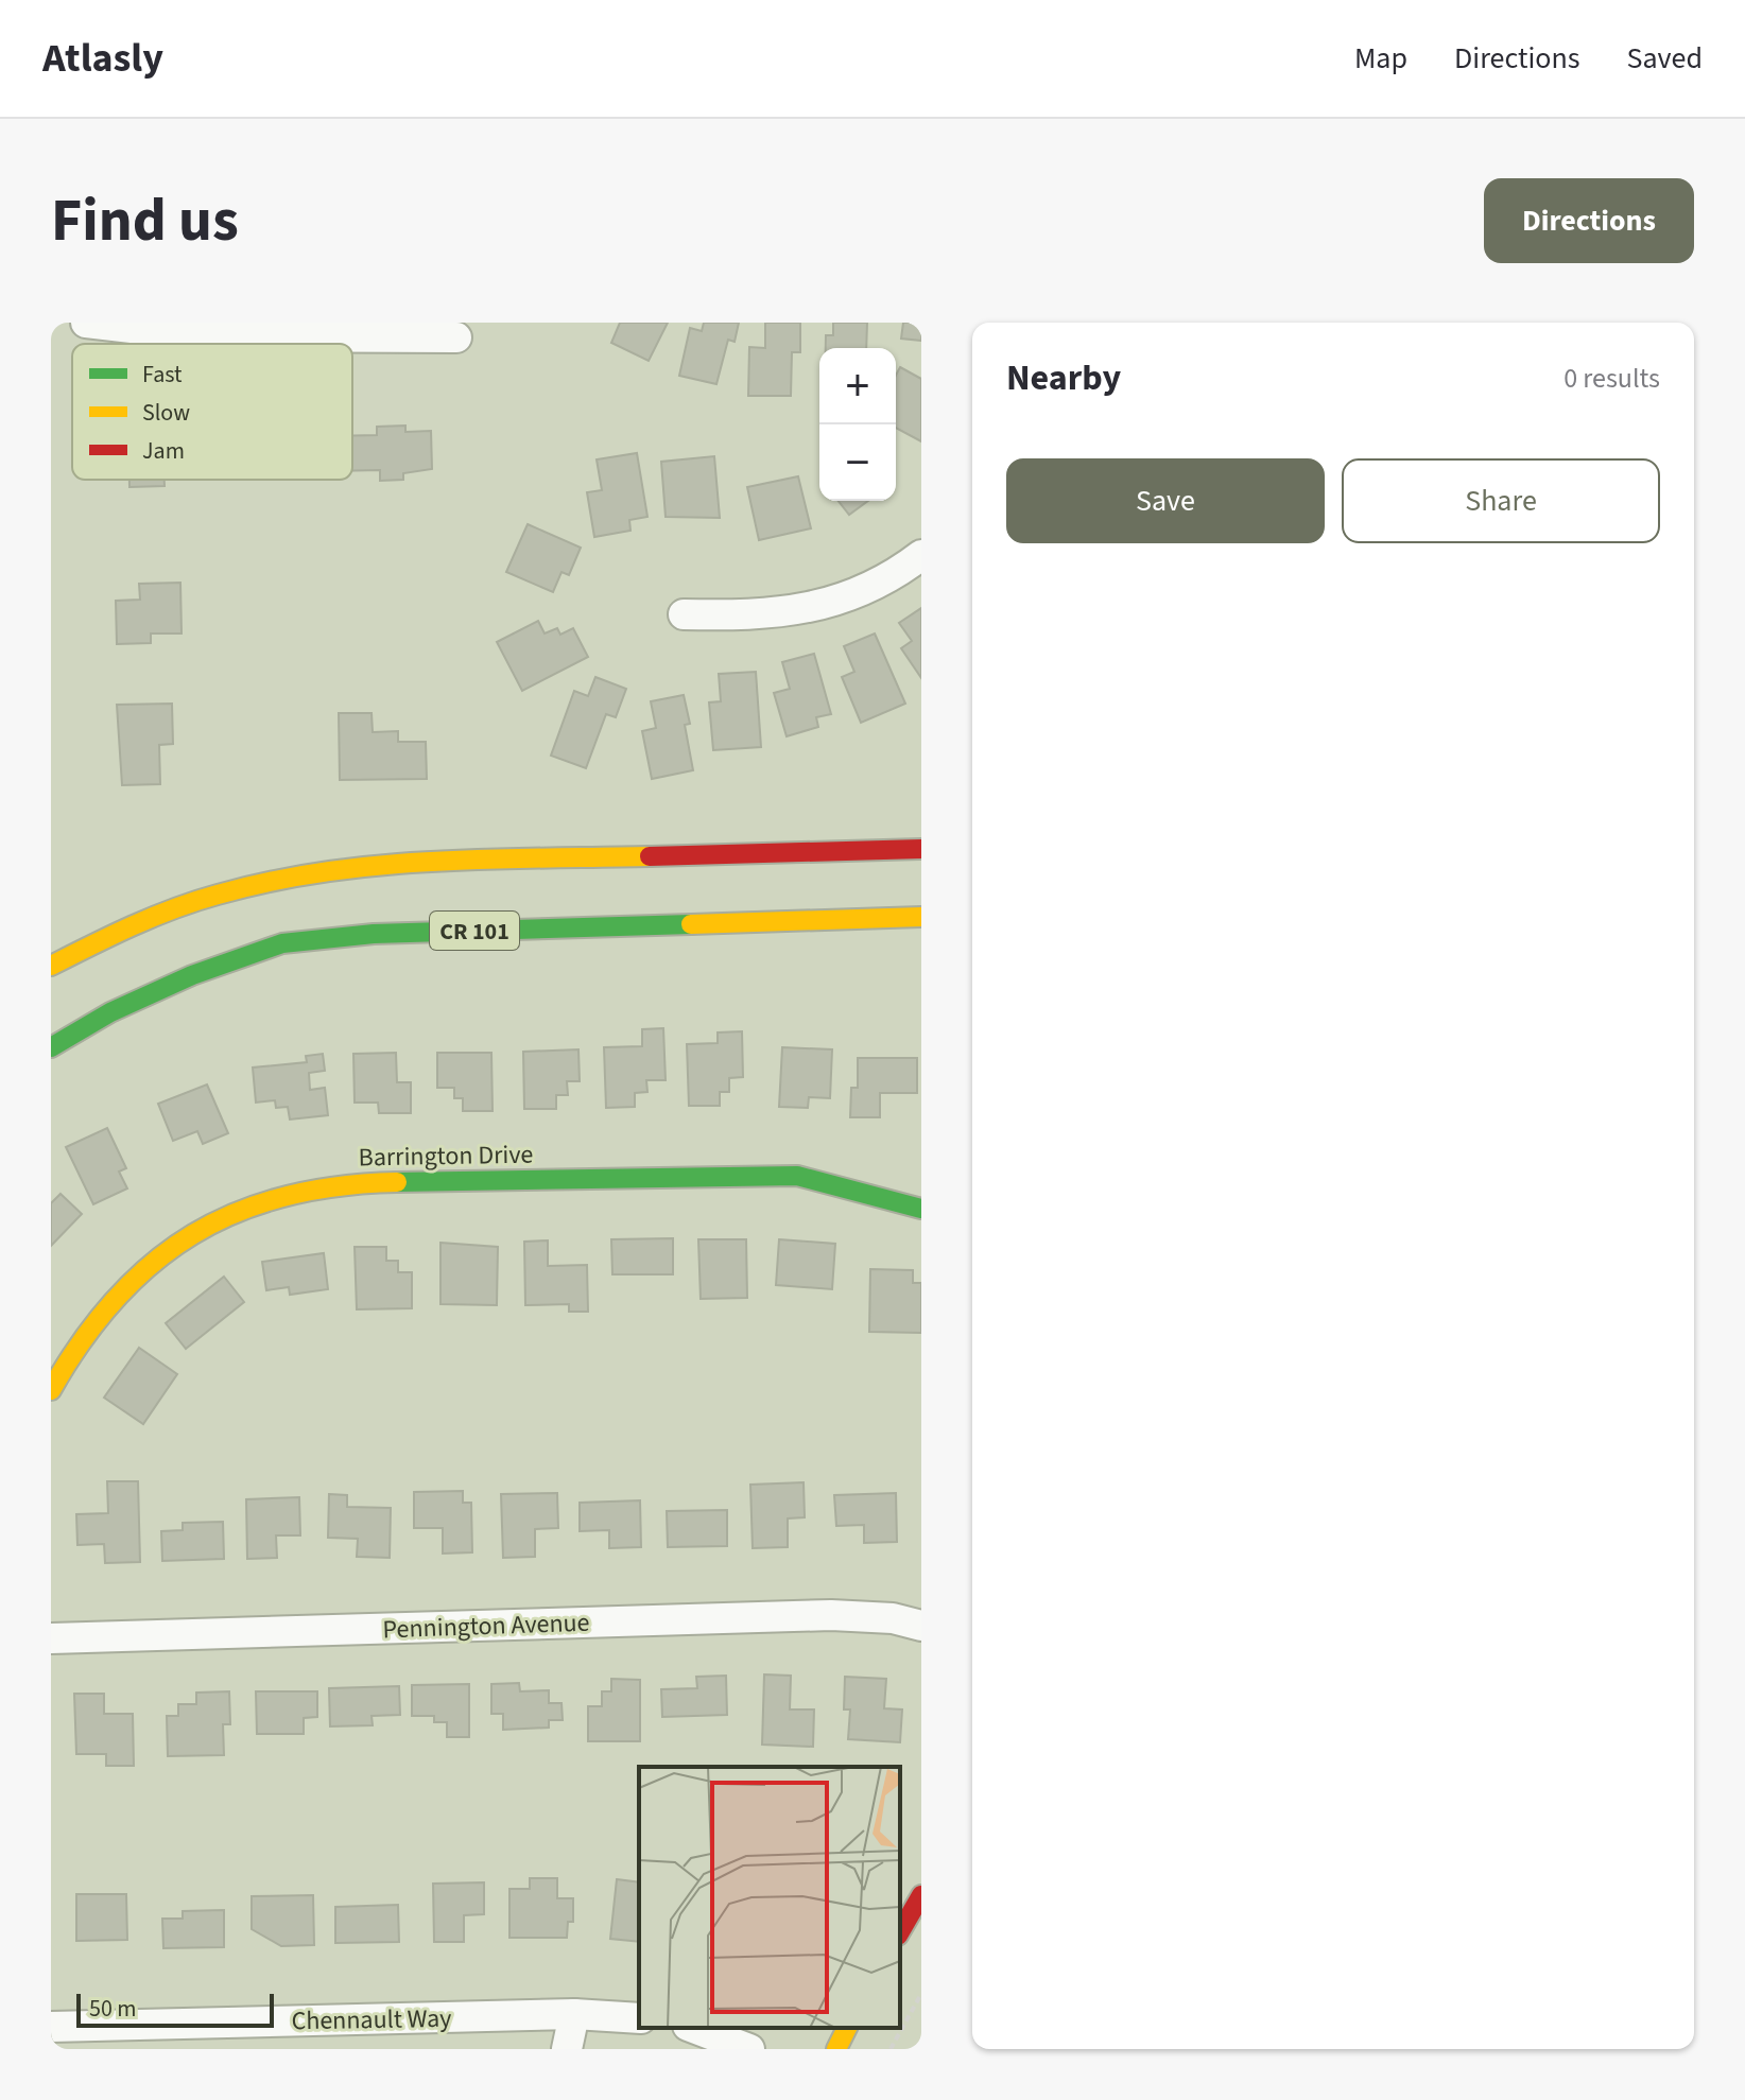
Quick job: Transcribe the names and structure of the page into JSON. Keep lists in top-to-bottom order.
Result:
{
  "streets": {
    "main road": ["CR 101", "Barrington Drive"],
    "street": ["Pennington Avenue", "Chennault Way"]
  },
  "legend": ["Fast", "Slow", "Jam"],
  "scale_bar": "50 m",
  "page": {
    "header": "Atlasly",
    "nav": ["Map", "Directions", "Saved"],
    "buttons": [
      "Directions",
      ["Save", "Share"]
    ],
    "title": "Find us",
    "heading": ["Nearby", "0 results"],
    "map_buttons": ["+", "−"],
    "scale": "50 m"
  }
}
